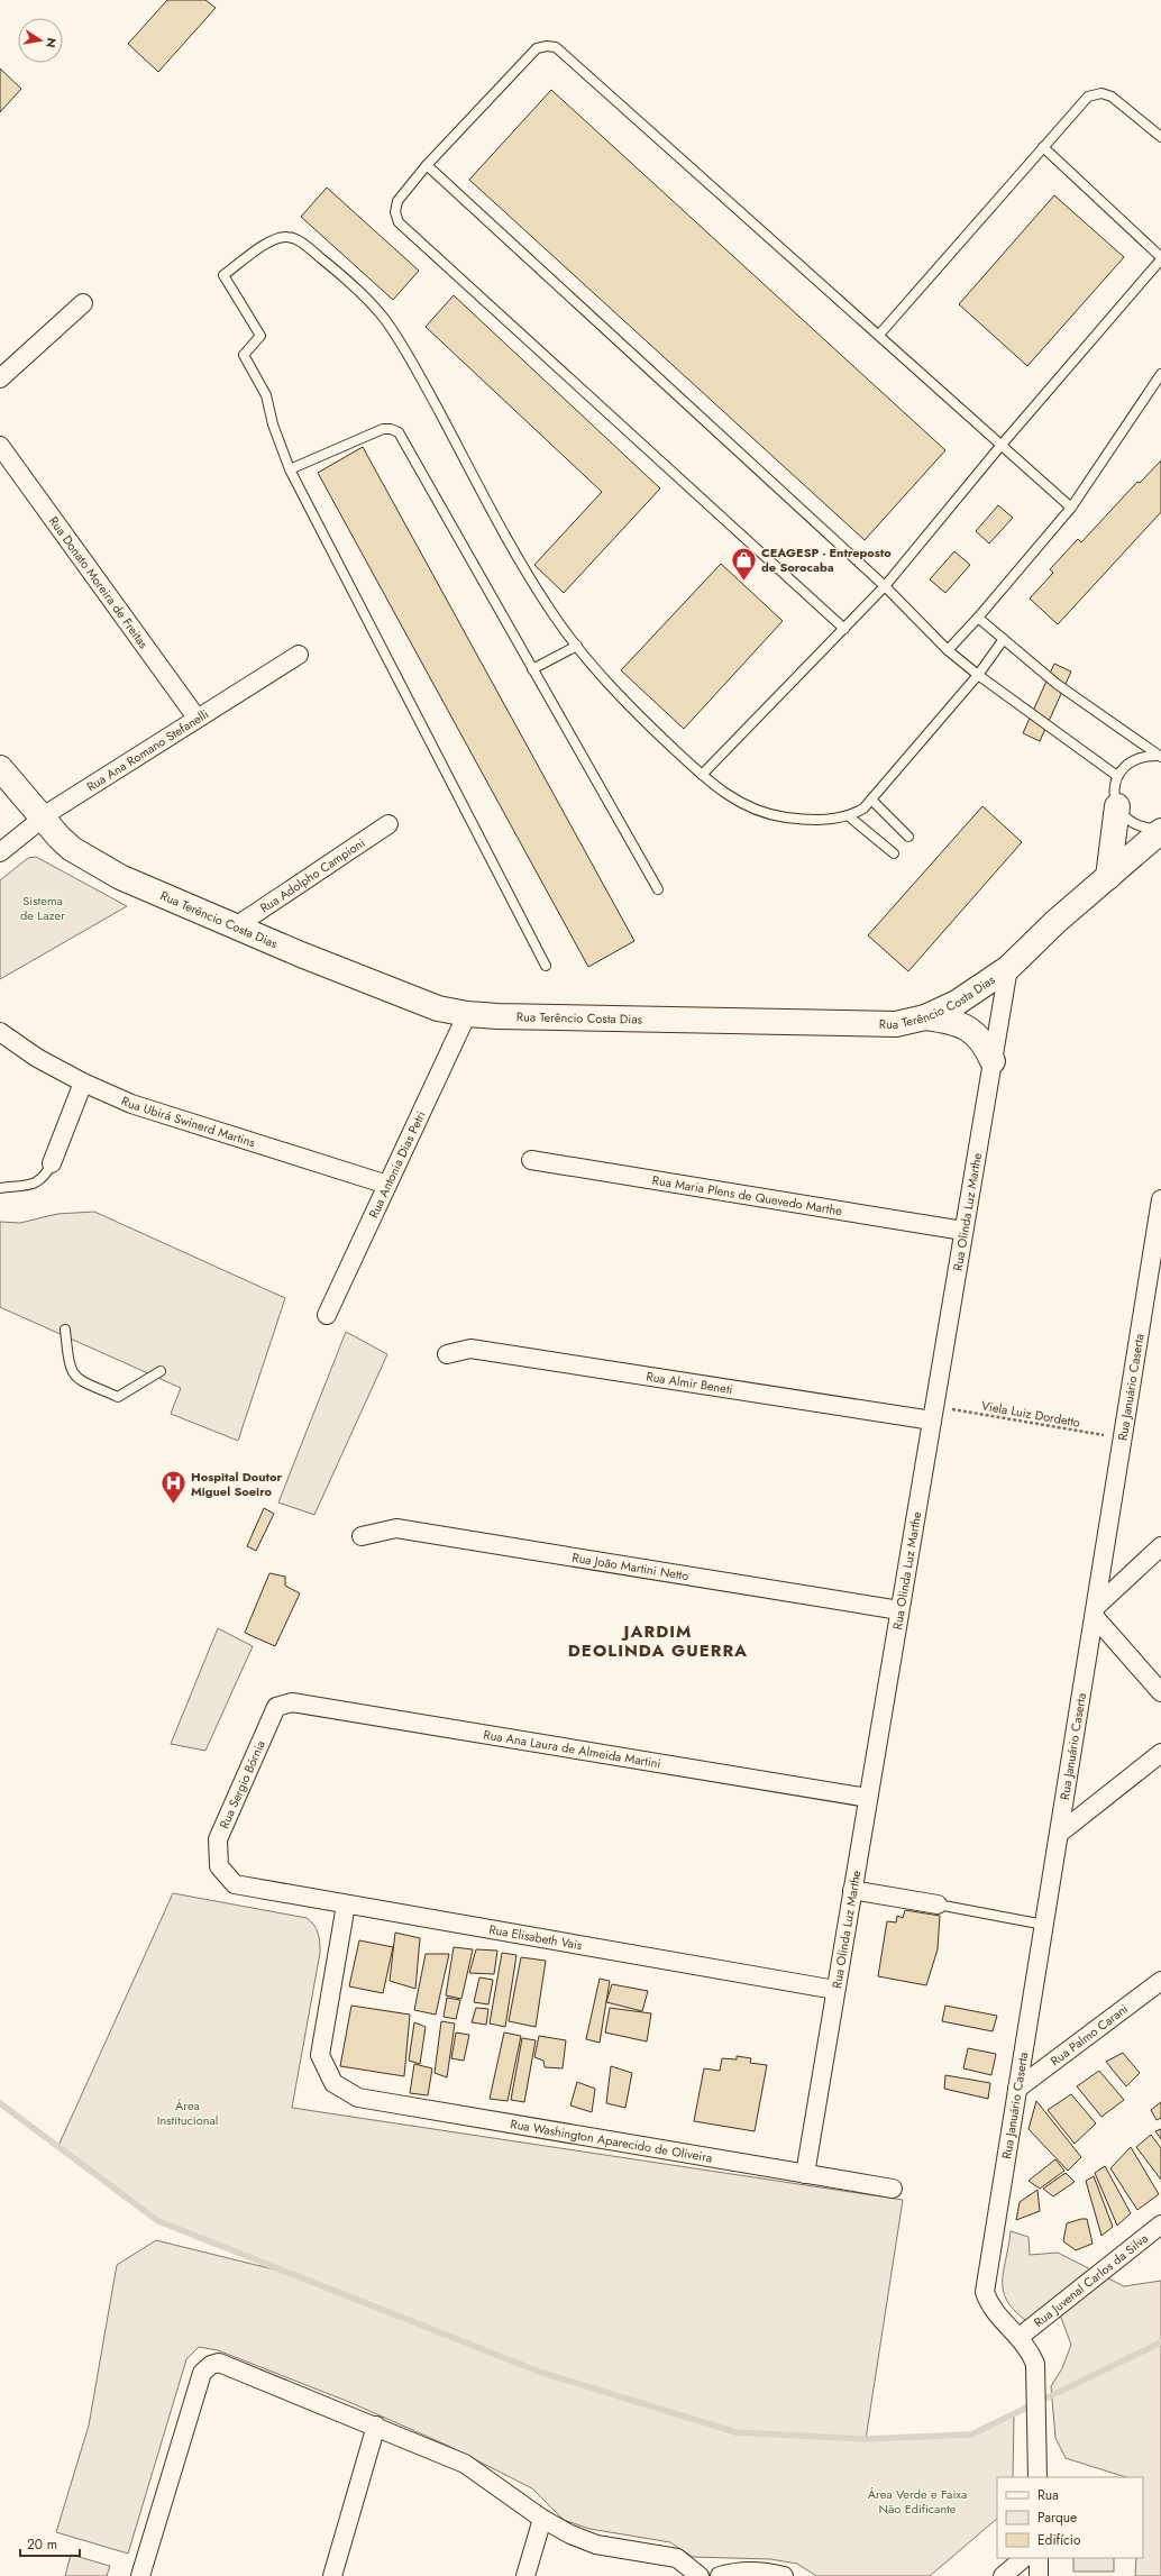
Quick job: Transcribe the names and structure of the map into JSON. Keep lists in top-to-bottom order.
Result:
{
  "streets": {
    "street": [
      "Rua Donato Moreira de Freitas",
      "Rua Ana Romano Stefanelli",
      "Rua Adolpho Campioni",
      "Rua Terêncio Costa Dias",
      "Rua Ubirá Swinerd Martins",
      "Rua Antonia Dias Petri",
      "Rua Maria Plens de Quevedo Marthe",
      "Rua Olinda Luz Marthe",
      "Rua Almir Beneti",
      "Rua Januário Caserta",
      "Rua João Martini Netto",
      "Rua Ana Laura de Almeida Martini",
      "Rua Sergio Bórnia",
      "Rua Elisabeth Vais",
      "Rua Palmo Carani",
      "Rua Washington Aparecido de Oliveira",
      "Rua Juvenal Carlos da Silva"
    ],
    "path": ["Viela Luiz Dordetto"]
  },
  "crossings": [
    ["Rua Donato Moreira de Freitas", "Rua Ana Romano Stefanelli"],
    ["Rua Ana Romano Stefanelli", "Rua Terêncio Costa Dias"],
    ["Rua Adolpho Campioni", "Rua Terêncio Costa Dias"],
    ["Rua Terêncio Costa Dias", "Rua Antonia Dias Petri"],
    ["Rua Terêncio Costa Dias", "Rua Olinda Luz Marthe"],
    ["Rua Ubirá Swinerd Martins", "Rua Antonia Dias Petri"],
    ["Rua Maria Plens de Quevedo Marthe", "Rua Olinda Luz Marthe"],
    ["Rua Olinda Luz Marthe", "Rua Almir Beneti"],
    ["Rua Olinda Luz Marthe", "Viela Luiz Dordetto"],
    ["Rua Olinda Luz Marthe", "Rua João Martini Netto"],
    ["Rua Olinda Luz Marthe", "Rua Ana Laura de Almeida Martini"],
    ["Rua Olinda Luz Marthe", "Rua Elisabeth Vais"],
    ["Rua Olinda Luz Marthe", "Rua Washington Aparecido de Oliveira"],
    ["Rua Almir Beneti", "Viela Luiz Dordetto"],
    ["Rua Januário Caserta", "Viela Luiz Dordetto"],
    ["Rua Januário Caserta", "Rua Palmo Carani"],
    ["Rua Januário Caserta", "Rua Juvenal Carlos da Silva"],
    ["Rua Ana Laura de Almeida Martini", "Rua Sergio Bórnia"],
    ["Rua Sergio Bórnia", "Rua Elisabeth Vais"],
    ["Rua Elisabeth Vais", "Rua Washington Aparecido de Oliveira"]
  ],
  "districts": ["JARDIM DEOLINDA GUERRA"],
  "parks": ["Sistema de Lazer", "Área Institucional", "Área Verde e Faixa Não Edificante"],
  "places": {
    "shop": ["CEAGESP - Entreposto de Sorocaba"],
    "hospital": ["Hospital Doutor Miguel Soeiro"]
  },
  "legend": ["Rua", "Parque", "Edifício"],
  "scale_bar": "20 m",
  "north": "right"
}
